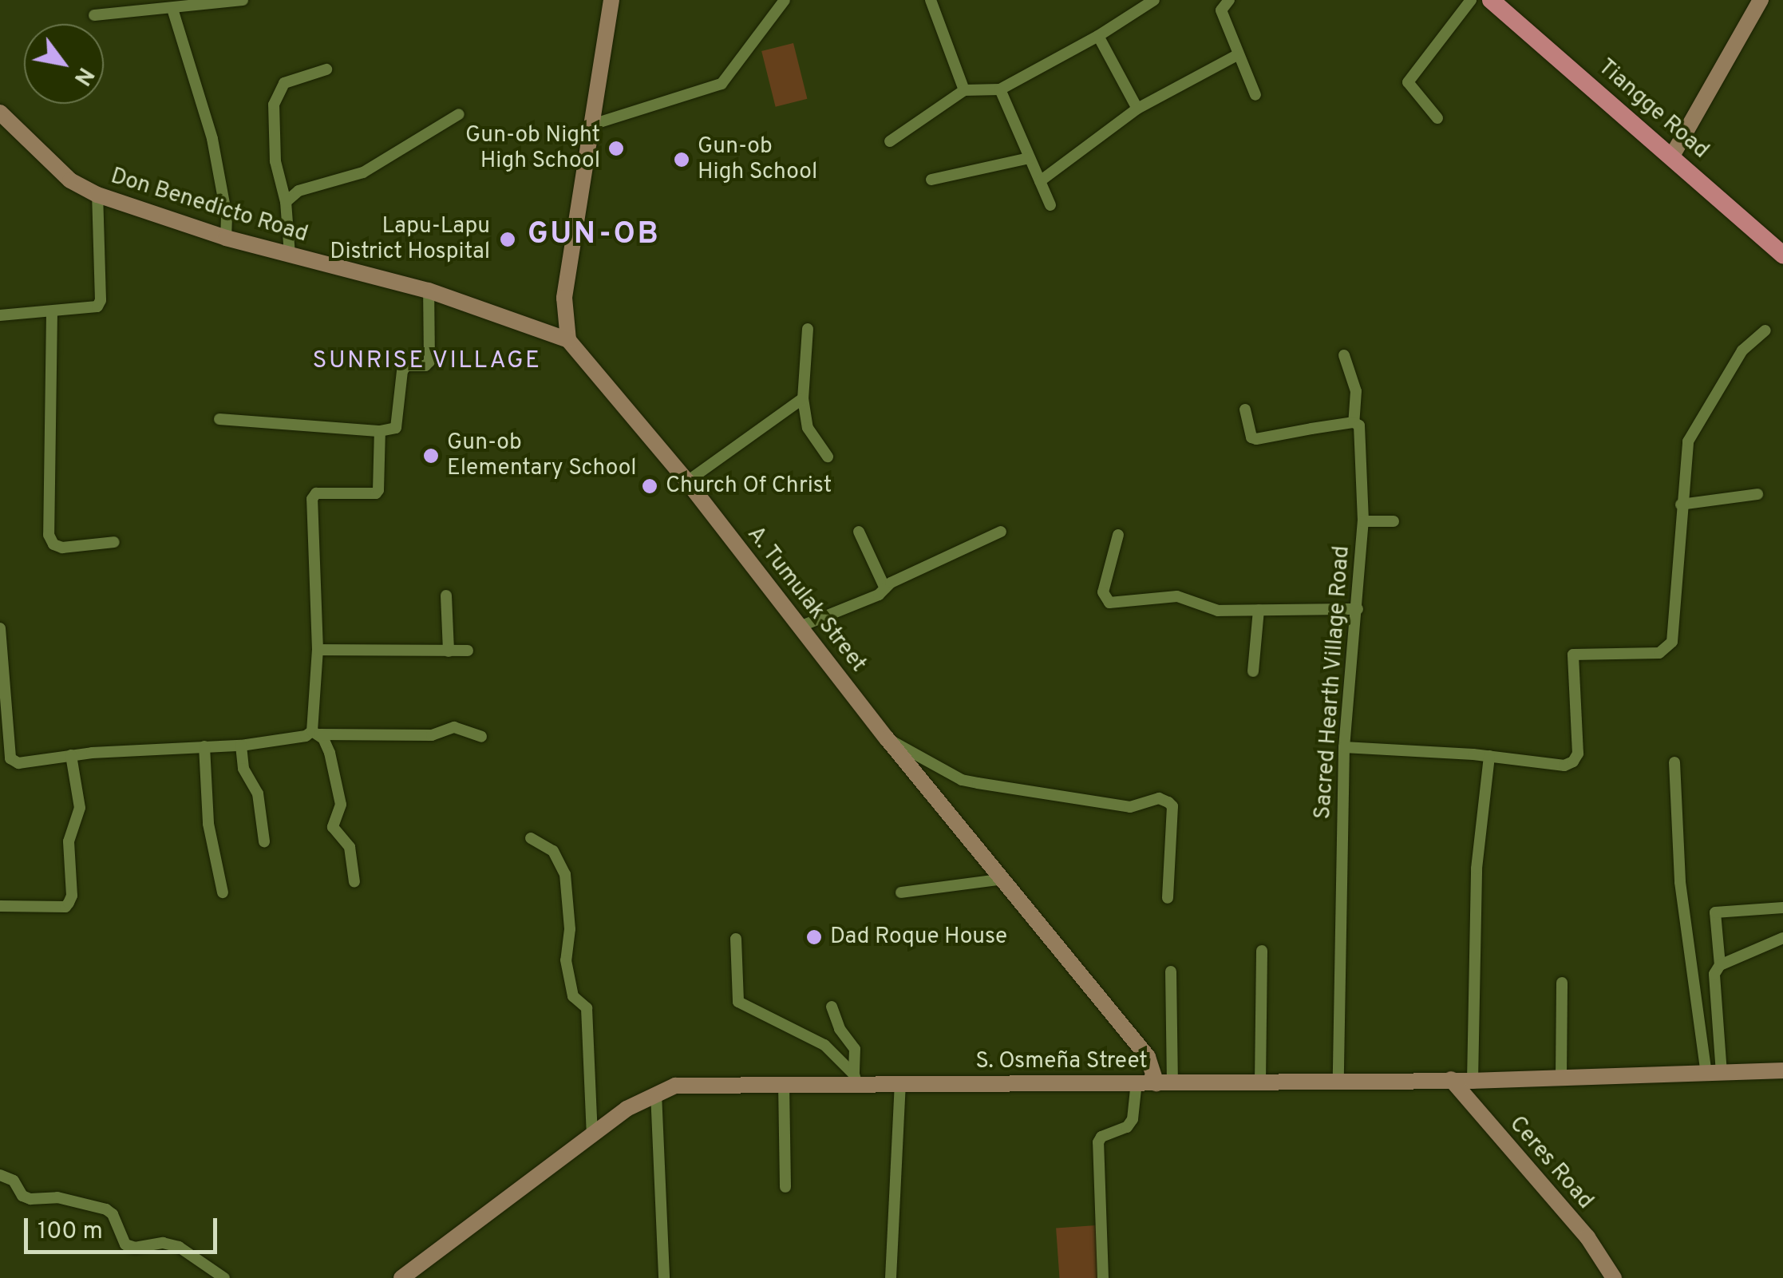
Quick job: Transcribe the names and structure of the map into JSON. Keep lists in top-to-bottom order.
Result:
{
  "streets": {
    "main road": ["Tiangge Road"],
    "street": [
      "Don Benedicto Road",
      "A. Tumulak Street",
      "Sacred Hearth Village Road",
      "S. Osmeña Street",
      "Ceres Road"
    ]
  },
  "crossings": [
    ["Don Benedicto Road", "A. Tumulak Street"],
    ["A. Tumulak Street", "S. Osmeña Street"],
    ["Sacred Hearth Village Road", "S. Osmeña Street"],
    ["S. Osmeña Street", "Ceres Road"]
  ],
  "districts": ["GUN-OB", "SUNRISE VILLAGE"],
  "places": [
    "Gun-ob Night High School",
    "Gun-ob High School",
    "Lapu-Lapu District Hospital",
    "Gun-ob Elementary School",
    "Church Of Christ",
    "Dad Roque House"
  ],
  "scale_bar": "100 m",
  "north": "bottom right"
}
